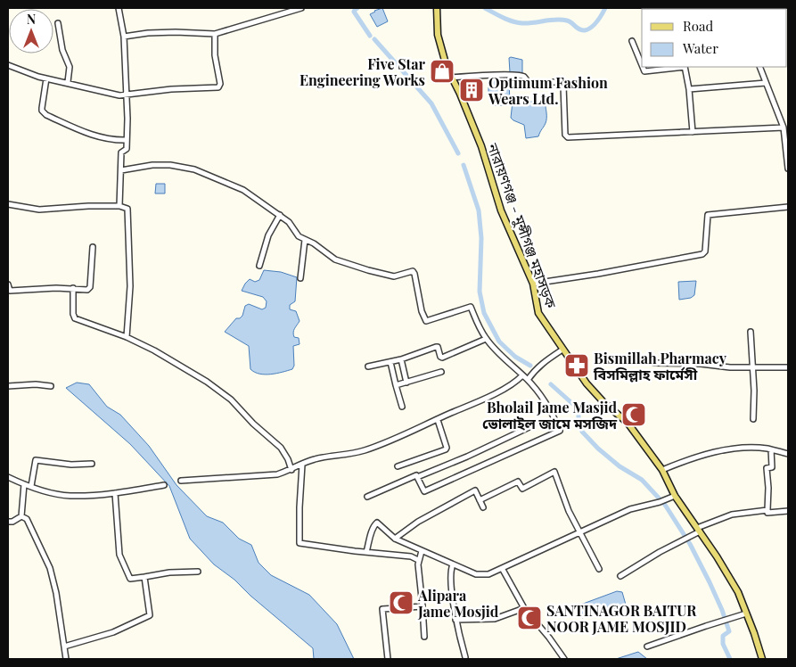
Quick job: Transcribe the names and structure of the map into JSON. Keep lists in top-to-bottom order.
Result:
{
  "streets": {
    "main road": ["নারায়ণগঞ্জ - মুন্সীগঞ্জ মহাসড়ক"]
  },
  "places": {
    "shop": ["Five Star Engineering Works"],
    "building": ["Optimum Fashion Wears Ltd."],
    "pharmacy": ["Bismillah Pharmacy বিসমিল্লাহ ফার্মেসী"],
    "mosque": ["Bholail Jame Masjid ভোলাইল জামে মসজিদ", "Alipara Jame Mosjid", "SANTINAGOR BAITUR NOOR JAME MOSJID"]
  },
  "legend": ["Road", "Water"],
  "north": "top"
}
